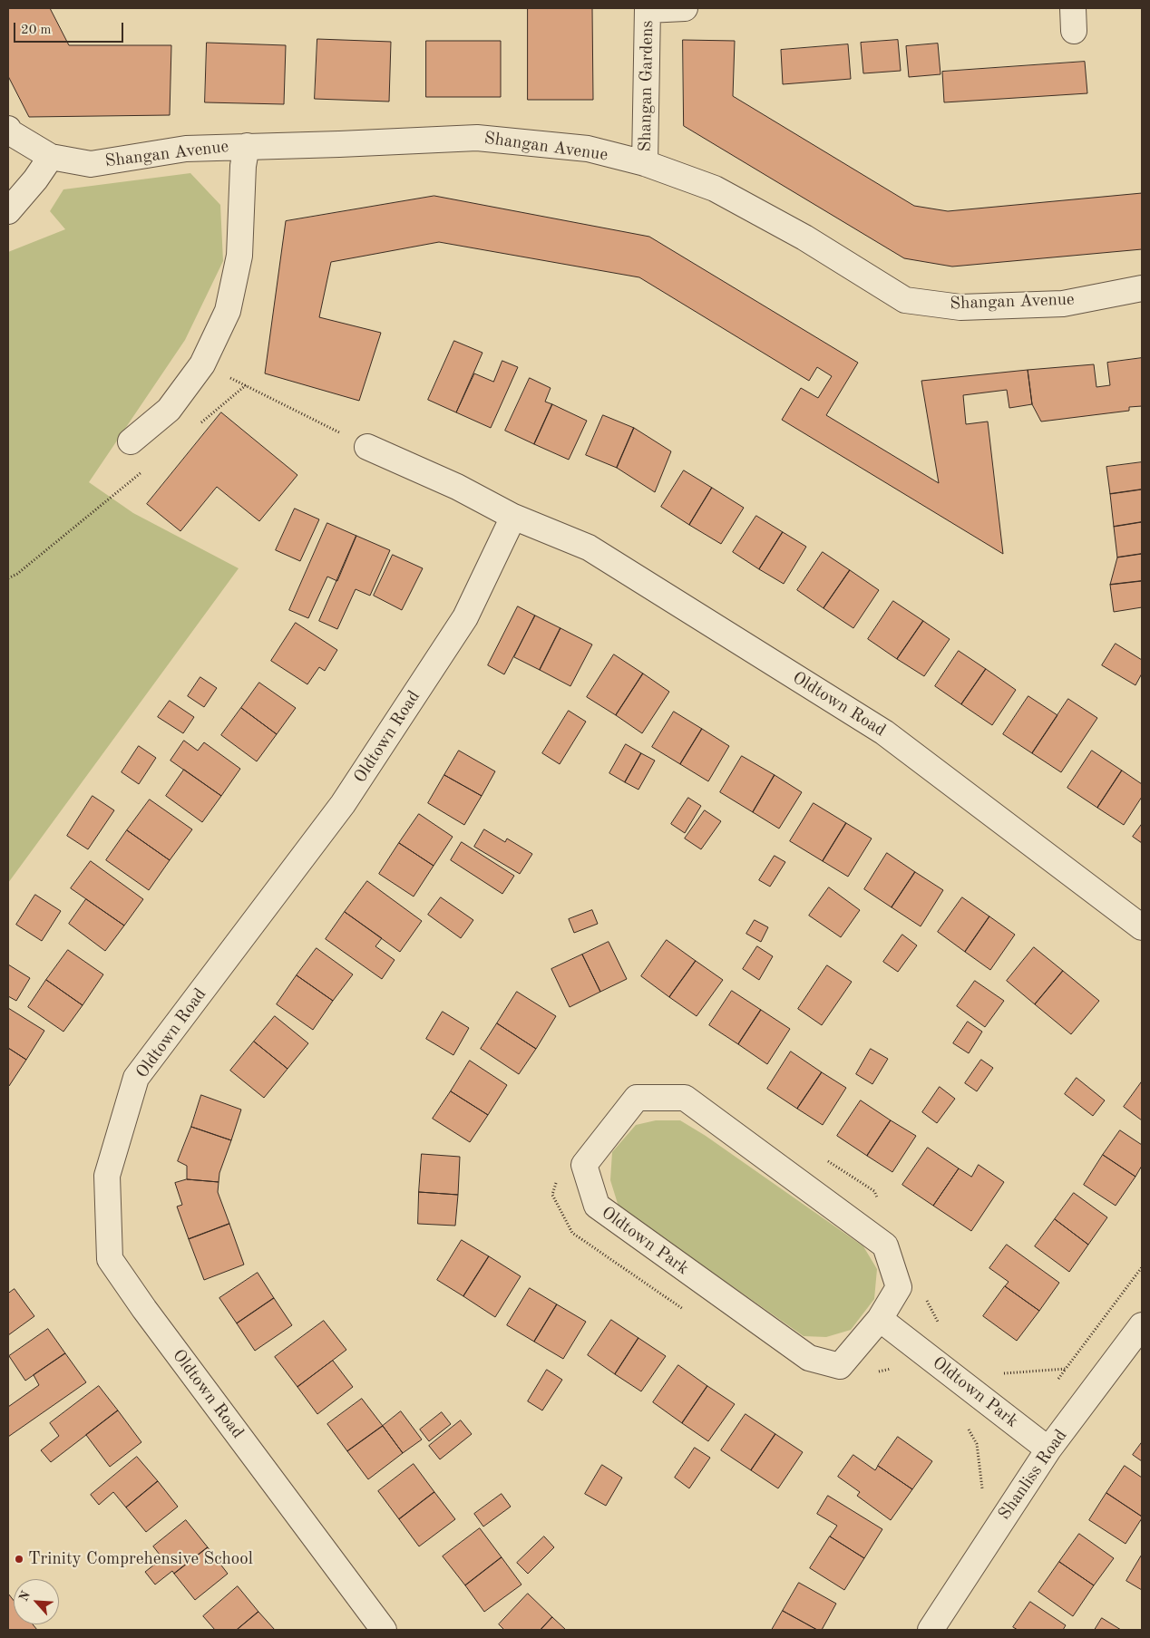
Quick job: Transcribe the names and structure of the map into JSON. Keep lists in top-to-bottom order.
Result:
{
  "streets": {
    "street": [
      "Shangan Gardens",
      "Shangan Avenue",
      "Oldtown Road",
      "Oldtown Park",
      "Shanliss Road"
    ]
  },
  "crossings": [
    ["Shangan Gardens", "Shangan Avenue"],
    ["Oldtown Park", "Shanliss Road"]
  ],
  "places": ["Trinity Comprehensive School"],
  "scale_bar": "20 m",
  "north": "top left"
}
